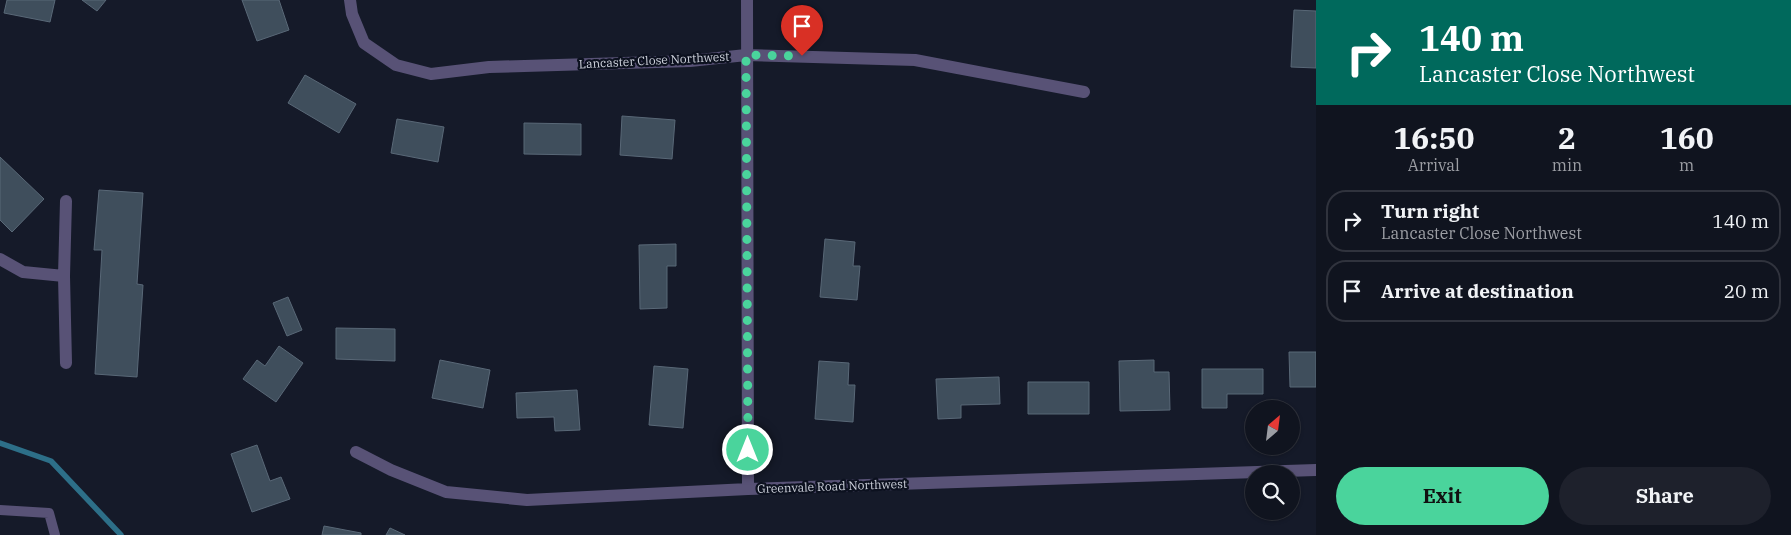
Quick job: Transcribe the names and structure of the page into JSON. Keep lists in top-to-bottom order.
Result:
{
  "streets": {
    "street": ["Lancaster Close Northwest", "Greenvale Road Northwest"]
  },
  "north": "top right",
  "page": {
    "turn": ["140 m", "Lancaster Close Northwest"],
    "eta": [
      "16:50",
      "Arrival",
      "2",
      "min",
      "160",
      "m"
    ],
    "list": [
      {
        "name": "Turn right",
        "note": "Lancaster Close Northwest",
        "value": "140 m"
      },
      {
        "name": "Arrive at destination",
        "value": "20 m"
      }
    ],
    "buttons": ["Exit", "Share"]
  }
}
